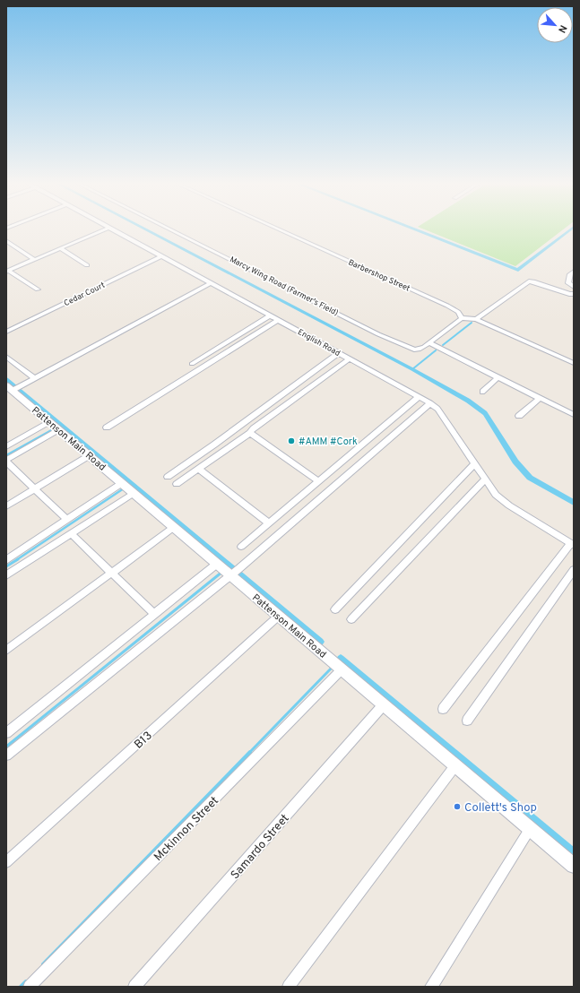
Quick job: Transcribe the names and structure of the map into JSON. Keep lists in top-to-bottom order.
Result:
{
  "streets": {
    "street": [
      "Barbershop Street",
      "Marcy Wing Road (Farmer's Field)",
      "Cedar Court",
      "English Road",
      "Pattenson Main Road",
      "B13",
      "Mckinnon Street",
      "Samardo Street"
    ]
  },
  "crossings": [
    ["Cedar Court", "English Road"],
    ["Pattenson Main Road", "B13"],
    ["Pattenson Main Road", "Mckinnon Street"],
    ["Pattenson Main Road", "Samardo Street"]
  ],
  "places": ["#AMM #Cork", "Collett's Shop"],
  "north": "bottom right"
}
